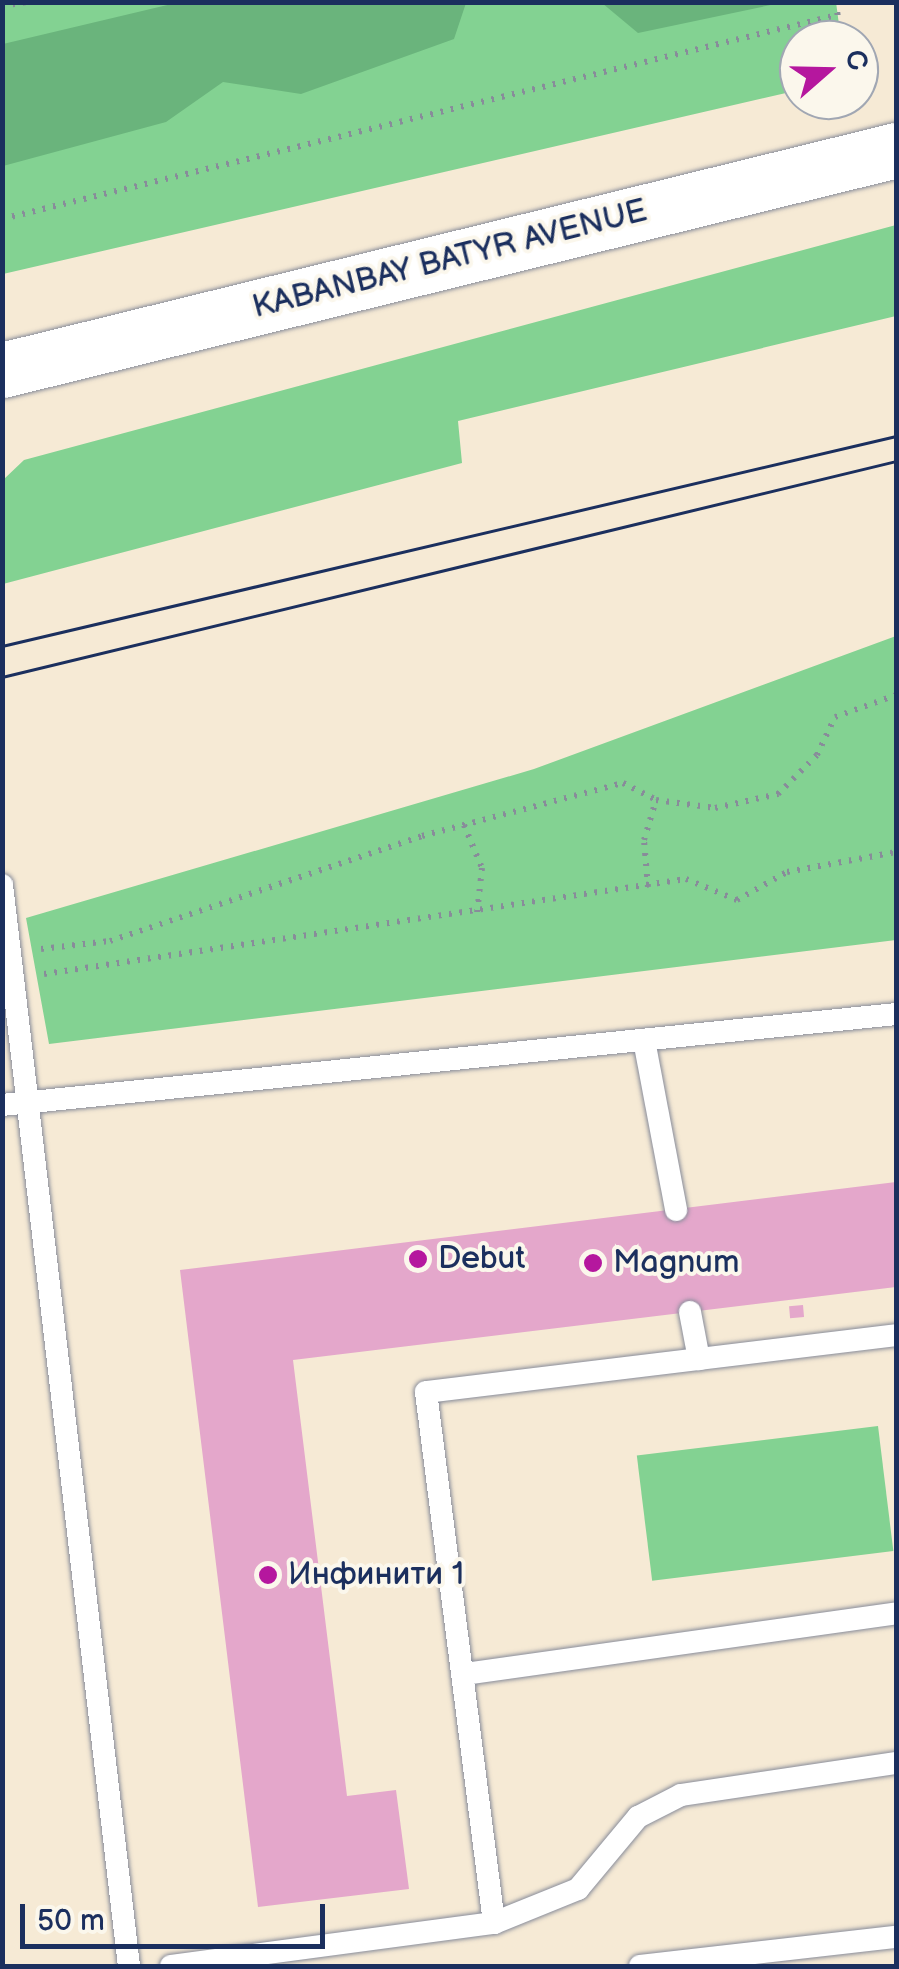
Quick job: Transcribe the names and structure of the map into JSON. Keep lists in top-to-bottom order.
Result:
{
  "streets": {
    "main road": ["KABANBAY BATYR AVENUE"]
  },
  "places": ["Debut", "Magnum", "Инфинити 1"],
  "scale_bar": "50 m",
  "north": "right"
}
